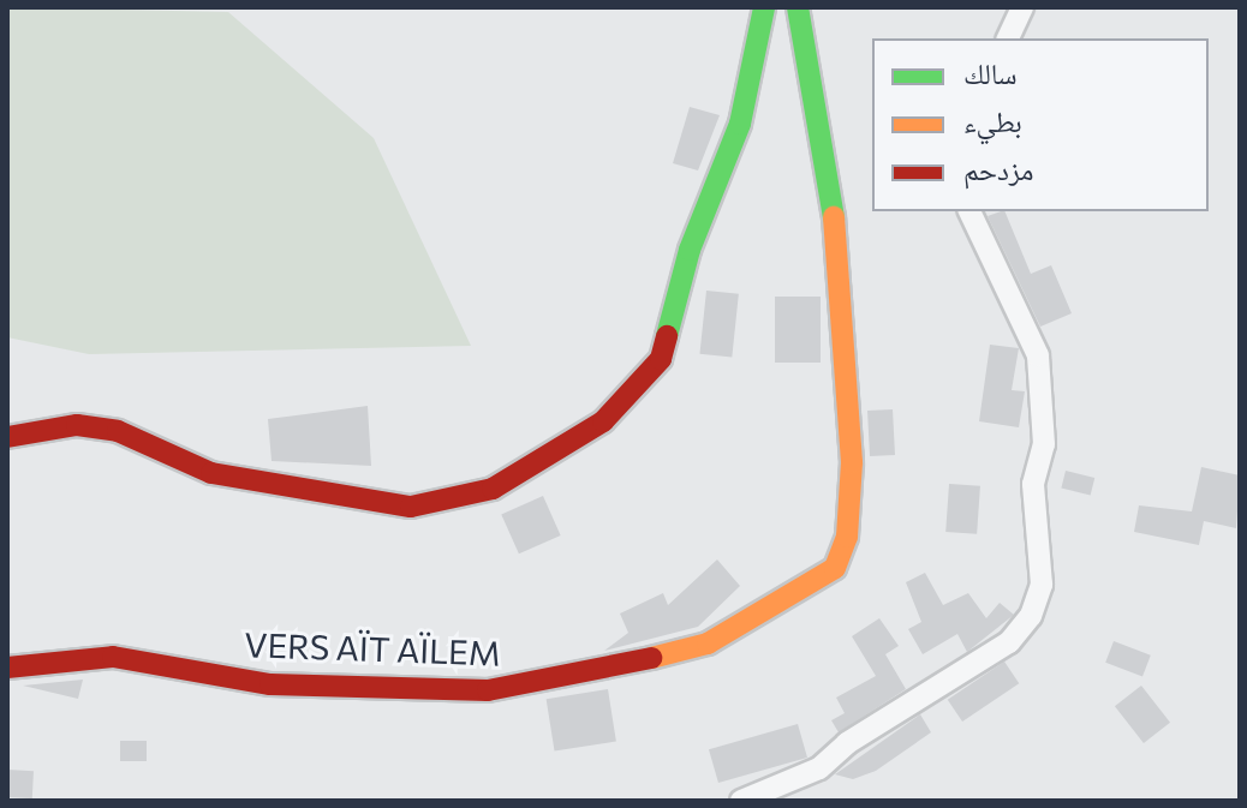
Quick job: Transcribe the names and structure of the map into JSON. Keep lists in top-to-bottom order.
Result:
{
  "streets": {
    "street": ["VERS AÏT AÏLEM"]
  },
  "legend": ["سالك", "بطيء", "مزدحم"]
}
